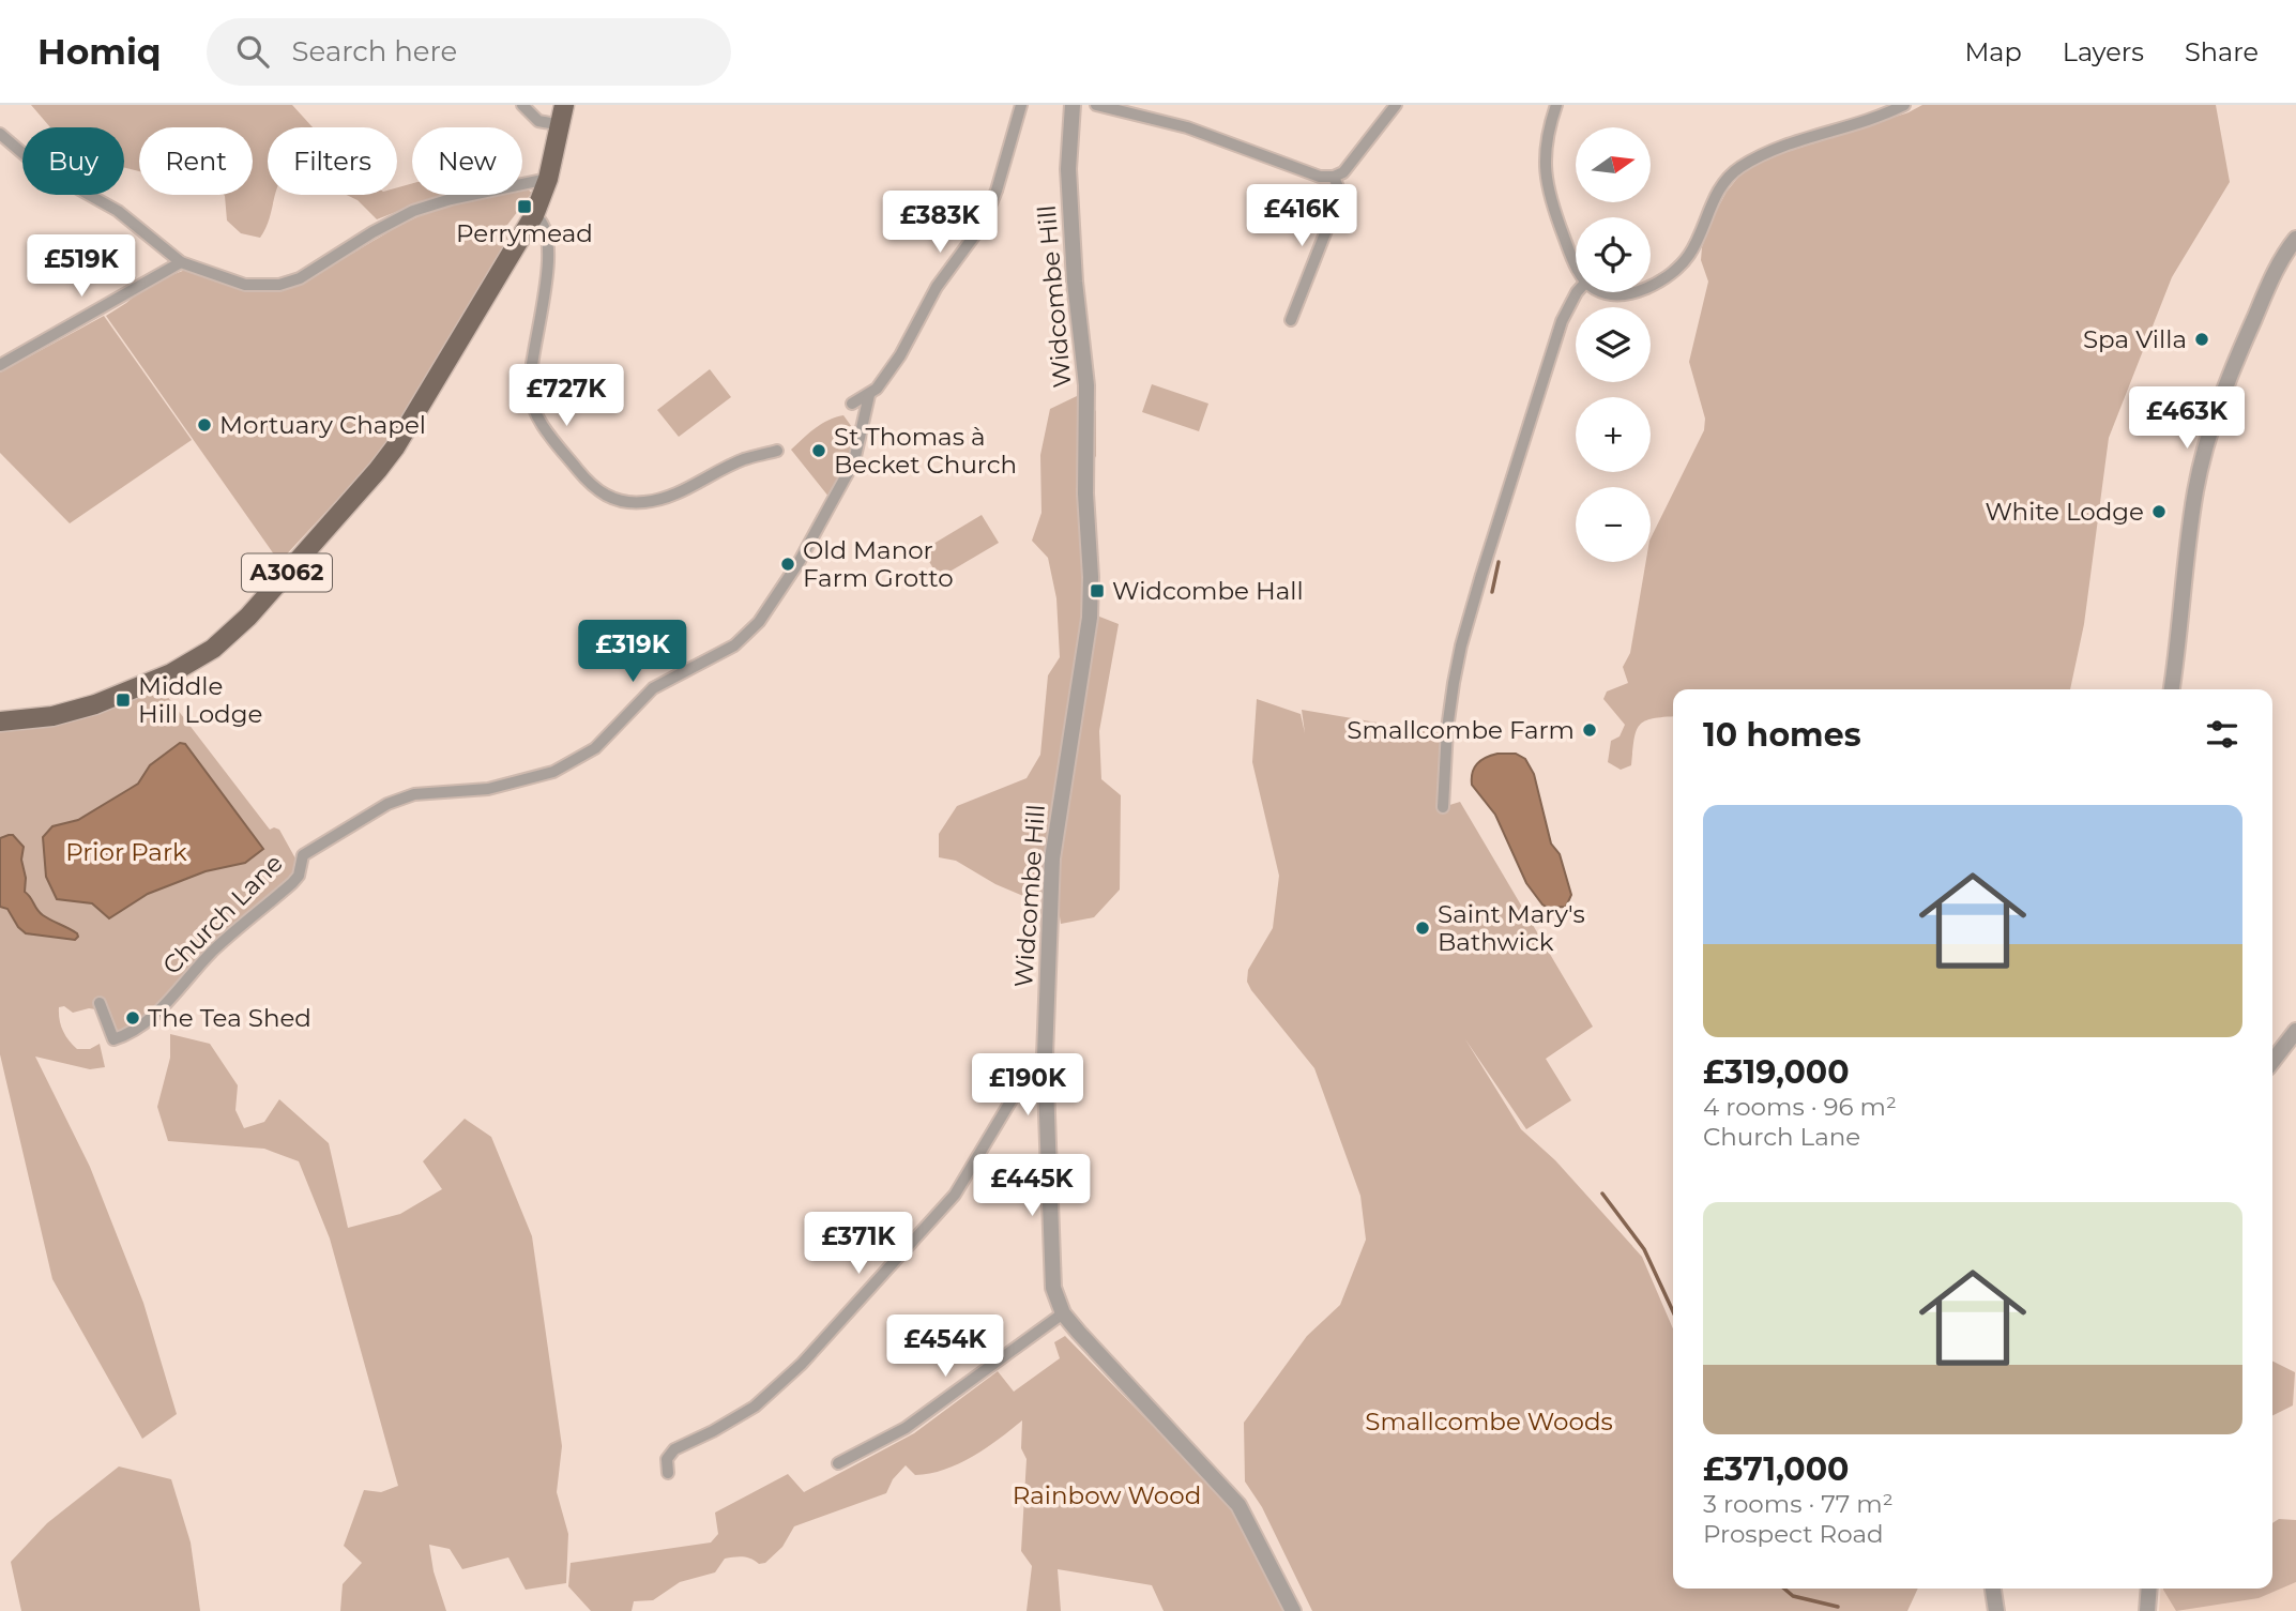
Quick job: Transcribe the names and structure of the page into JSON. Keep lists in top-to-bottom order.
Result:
{
  "streets": {
    "main road": ["A3062"],
    "street": ["Widcombe Hill", "Church Lane"]
  },
  "parks": ["Prior Park", "Smallcombe Woods", "Rainbow Wood"],
  "places": {
    "transit": ["Perrymead", "Widcombe Hall", "Middle Hill Lodge"],
    "other": [
      "Spa Villa",
      "Mortuary Chapel",
      "St Thomas à Becket Church",
      "White Lodge",
      "Old Manor Farm Grotto",
      "Smallcombe Farm",
      "Saint Mary's Bathwick",
      "The Tea Shed"
    ]
  },
  "north": "right",
  "page": {
    "header": "Homiq",
    "search": "Search here",
    "nav": ["Map", "Layers", "Share"],
    "map_buttons": ["+", "−"],
    "chip": [
      "Buy",
      "Rent",
      "Filters",
      "New"
    ],
    "price": [
      "£416K",
      "£383K",
      "£519K",
      "£727K",
      "£463K",
      "£319K",
      "£190K",
      "£445K",
      "£371K",
      "£454K"
    ],
    "heading": "10 homes",
    "list": [
      {
        "name": "£319,000",
        "note": "4 rooms · 96 m² · Church Lane"
      },
      {
        "name": "£371,000",
        "note": "3 rooms · 77 m² · Prospect Road"
      }
    ]
  }
}
